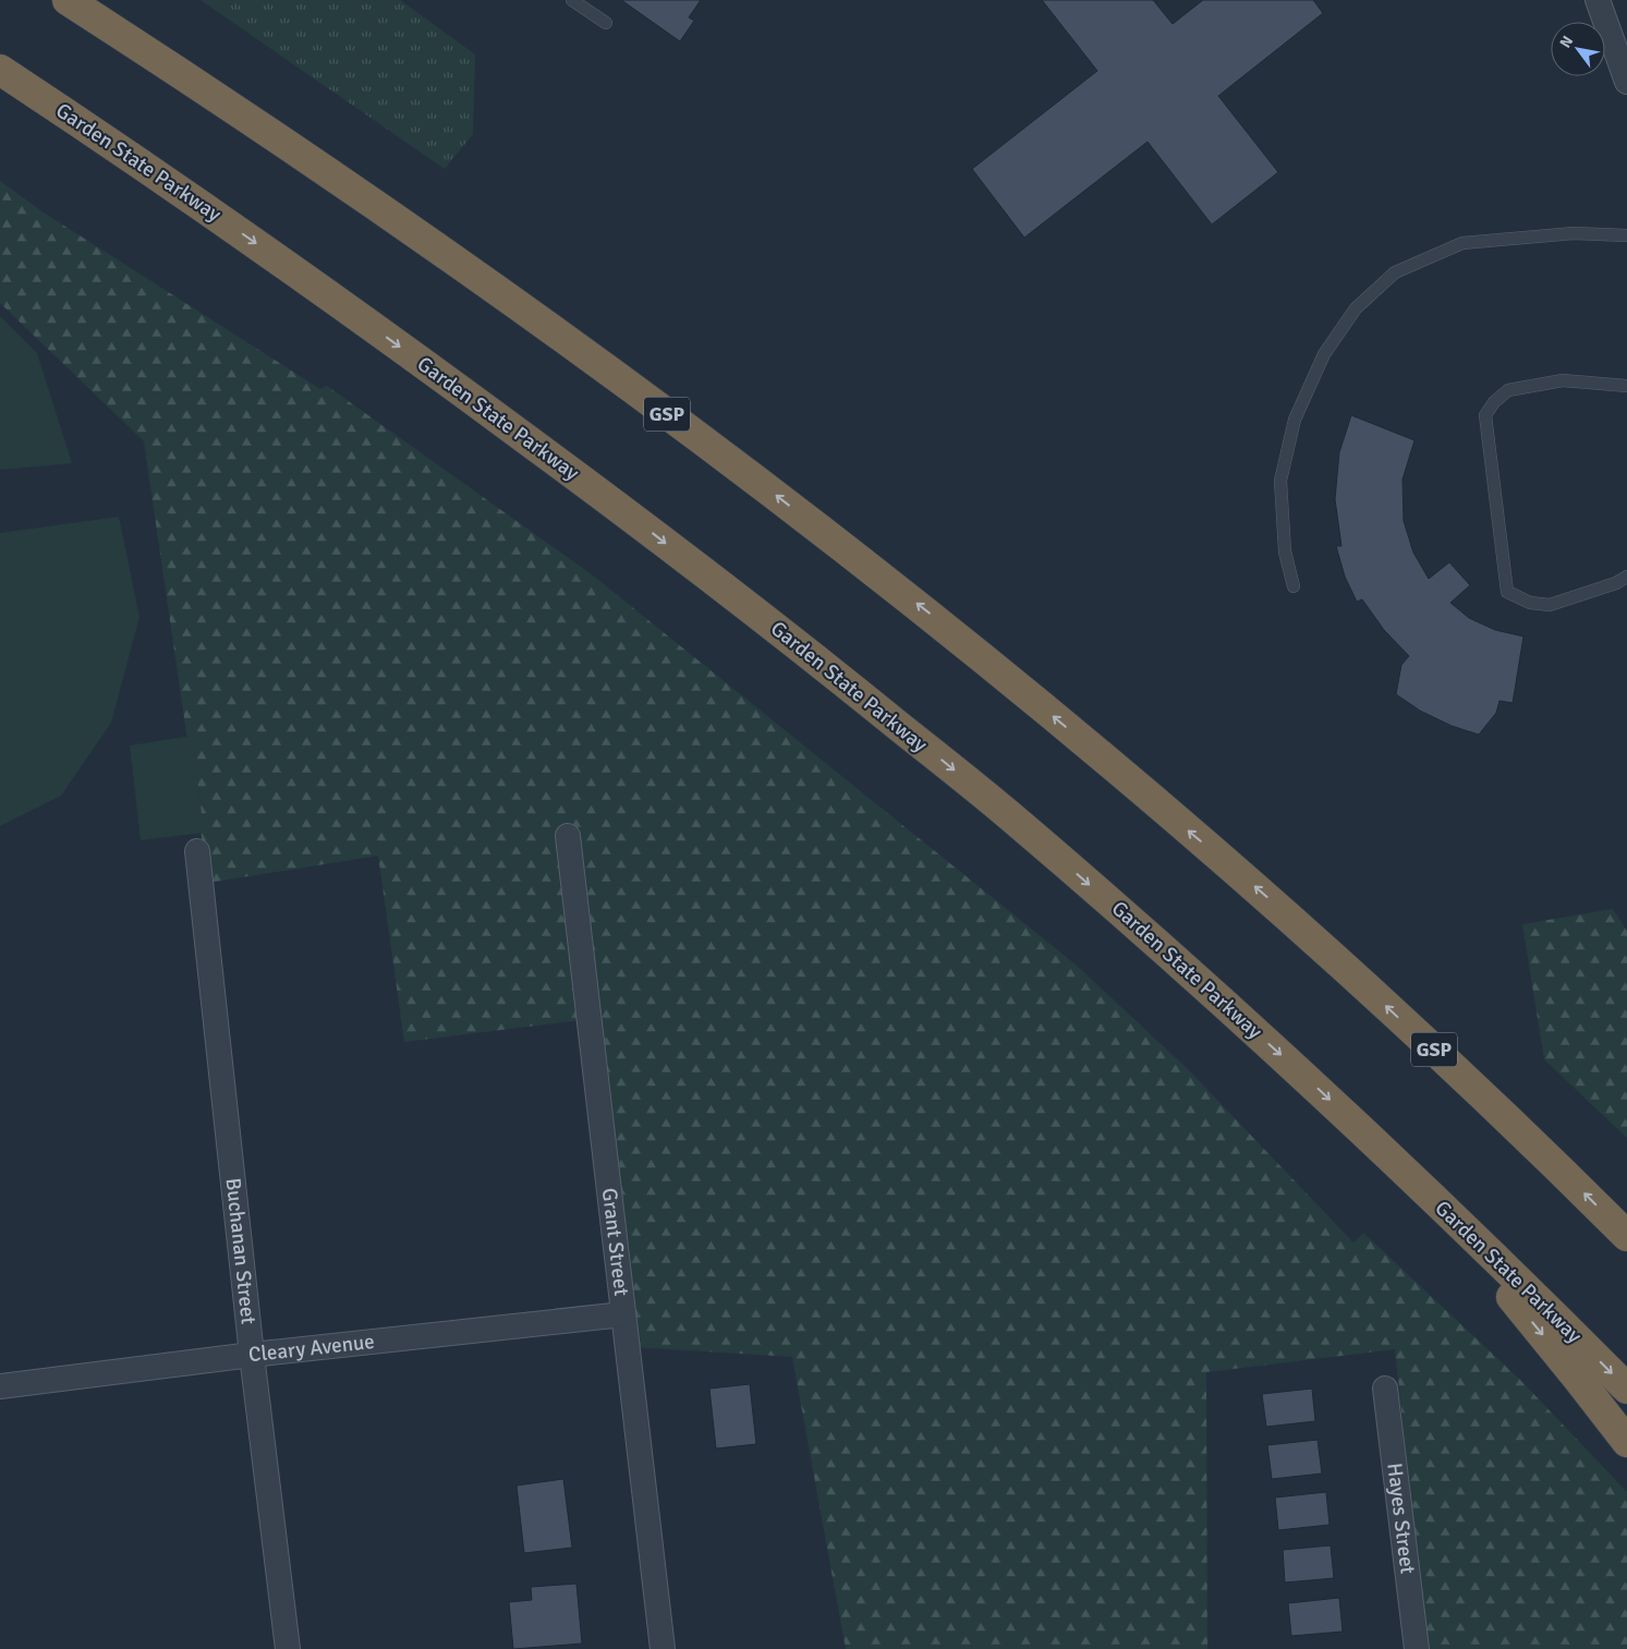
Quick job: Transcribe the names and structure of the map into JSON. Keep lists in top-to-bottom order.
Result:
{
  "streets": {
    "highway": ["Garden State Parkway", "GSP"],
    "street": [
      "Grant Street",
      "Buchanan Street",
      "Cleary Avenue",
      "Hayes Street"
    ]
  },
  "crossings": [
    ["Grant Street", "Cleary Avenue"],
    ["Buchanan Street", "Cleary Avenue"]
  ],
  "north": "top left"
}
